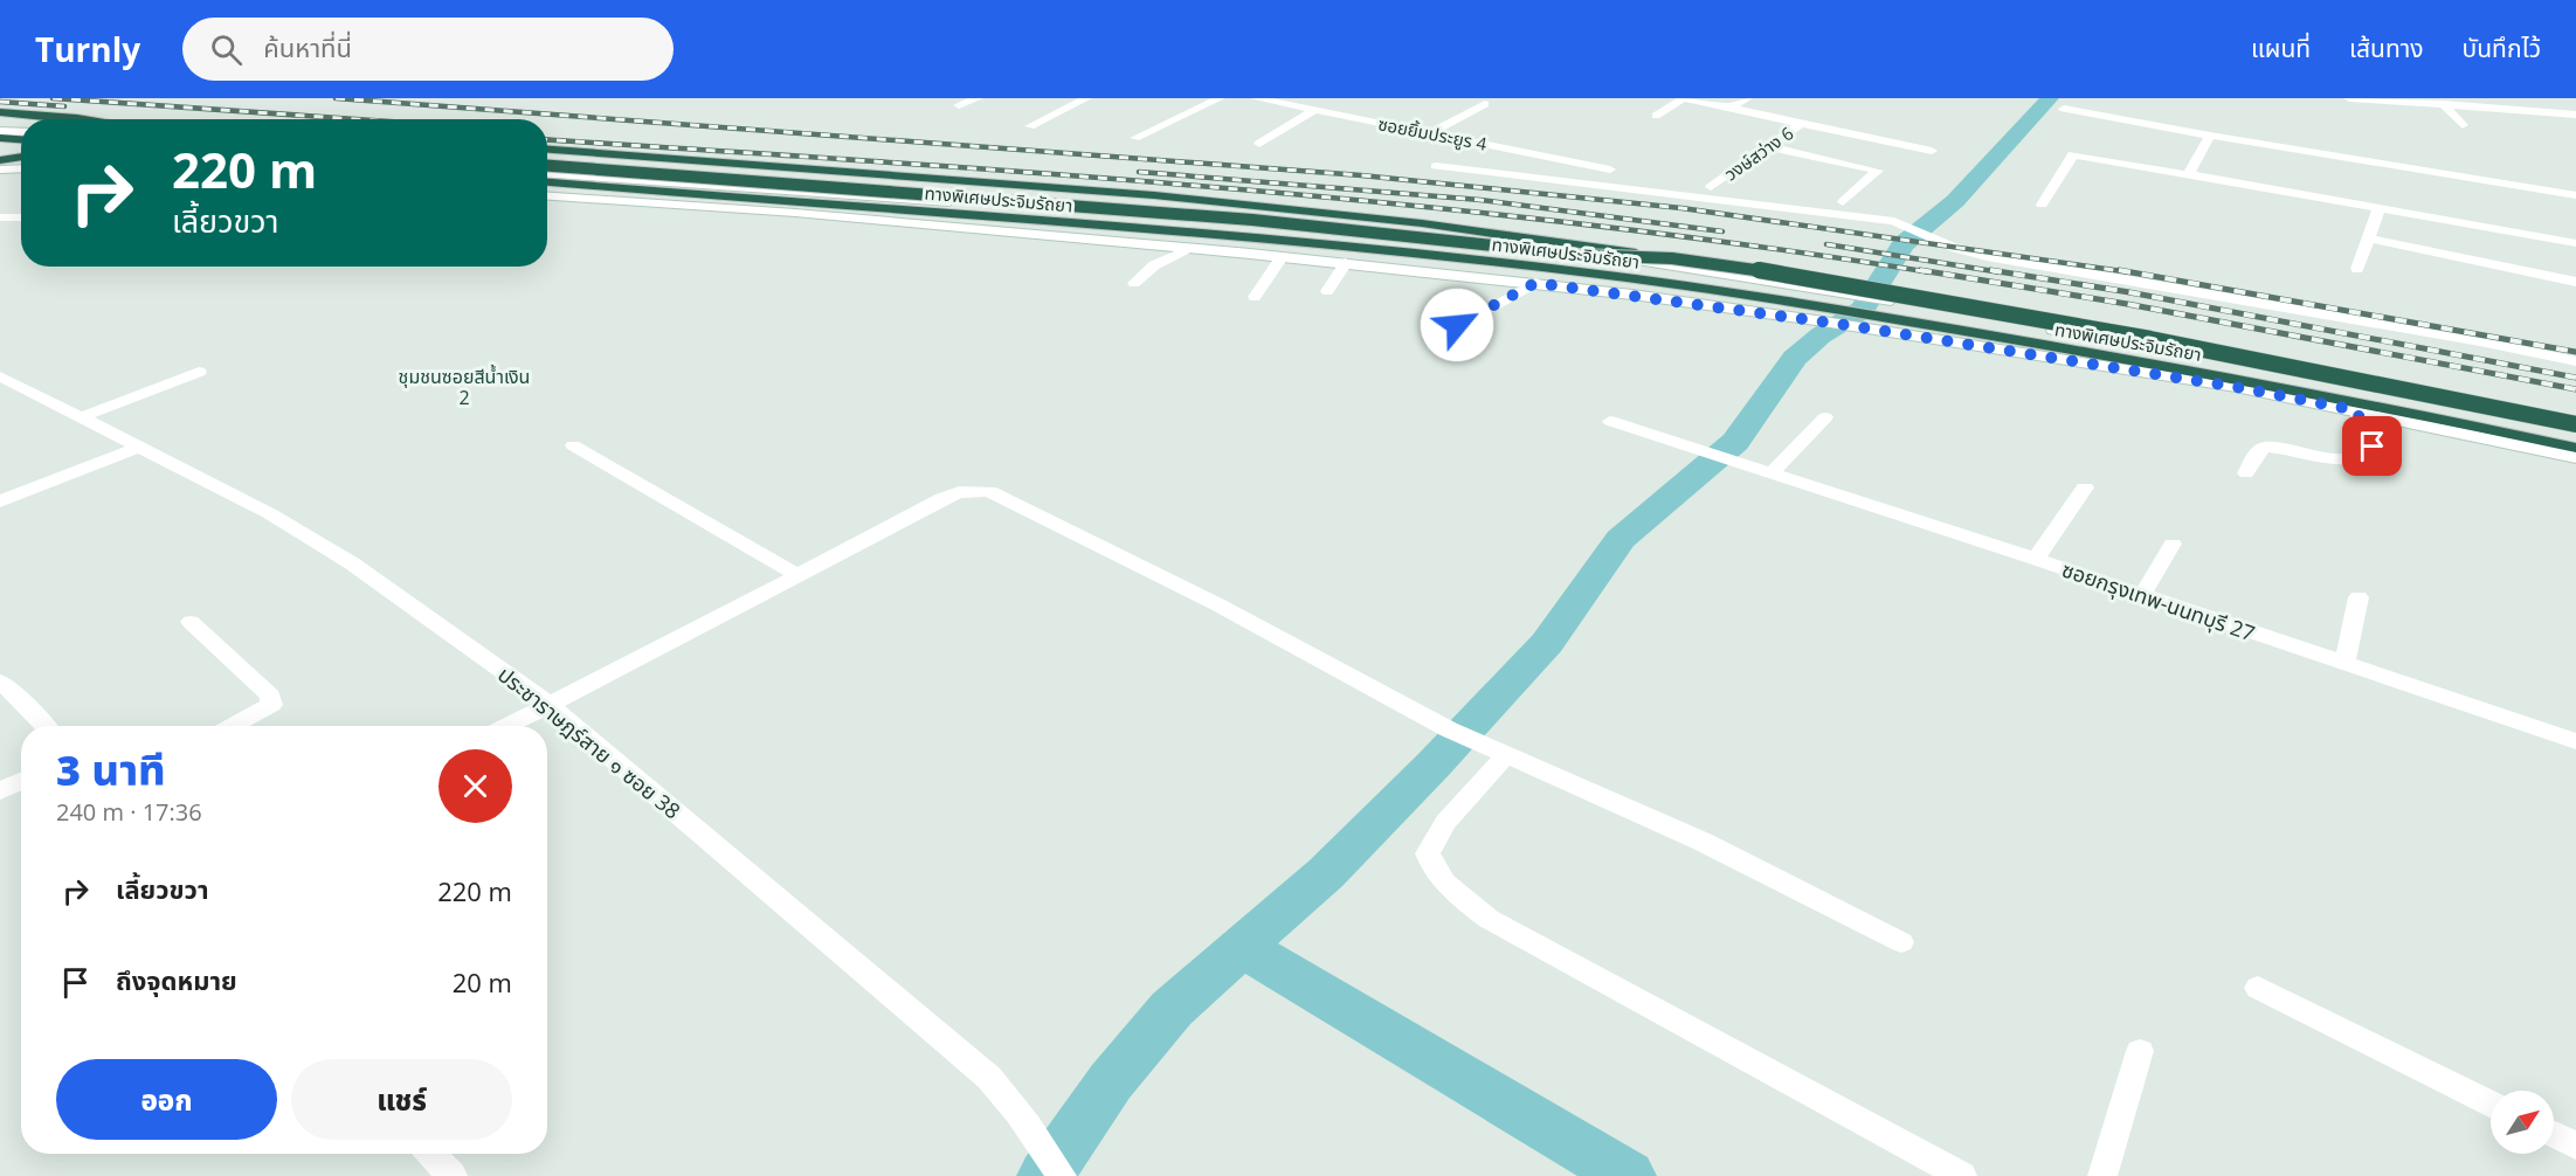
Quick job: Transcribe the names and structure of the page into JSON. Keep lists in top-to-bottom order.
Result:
{
  "streets": {
    "highway": ["ทางพิเศษประจิมรัถยา"],
    "street": [
      "ซอยยิ้มประยูร 4",
      "วงษ์สว่าง 6",
      "ซอยกรุงเทพ-นนทบุรี 27",
      "ประชาราษฎร์สาย ๑ ซอย 38"
    ]
  },
  "districts": ["ชุมชนซอยสีน้ำเงิน 2"],
  "north": "top right",
  "page": {
    "header": "Turnly",
    "search": "ค้นหาที่นี่",
    "nav": ["แผนที่", "เส้นทาง", "บันทึกไว้"],
    "turn": ["220 m", "เลี้ยวขวา"],
    "heading": ["3 นาที", "240 m · 17:36"],
    "list": [
      {
        "name": "เลี้ยวขวา",
        "value": "220 m"
      },
      {
        "name": "ถึงจุดหมาย",
        "value": "20 m"
      }
    ],
    "buttons": ["ออก", "แชร์"]
  }
}
